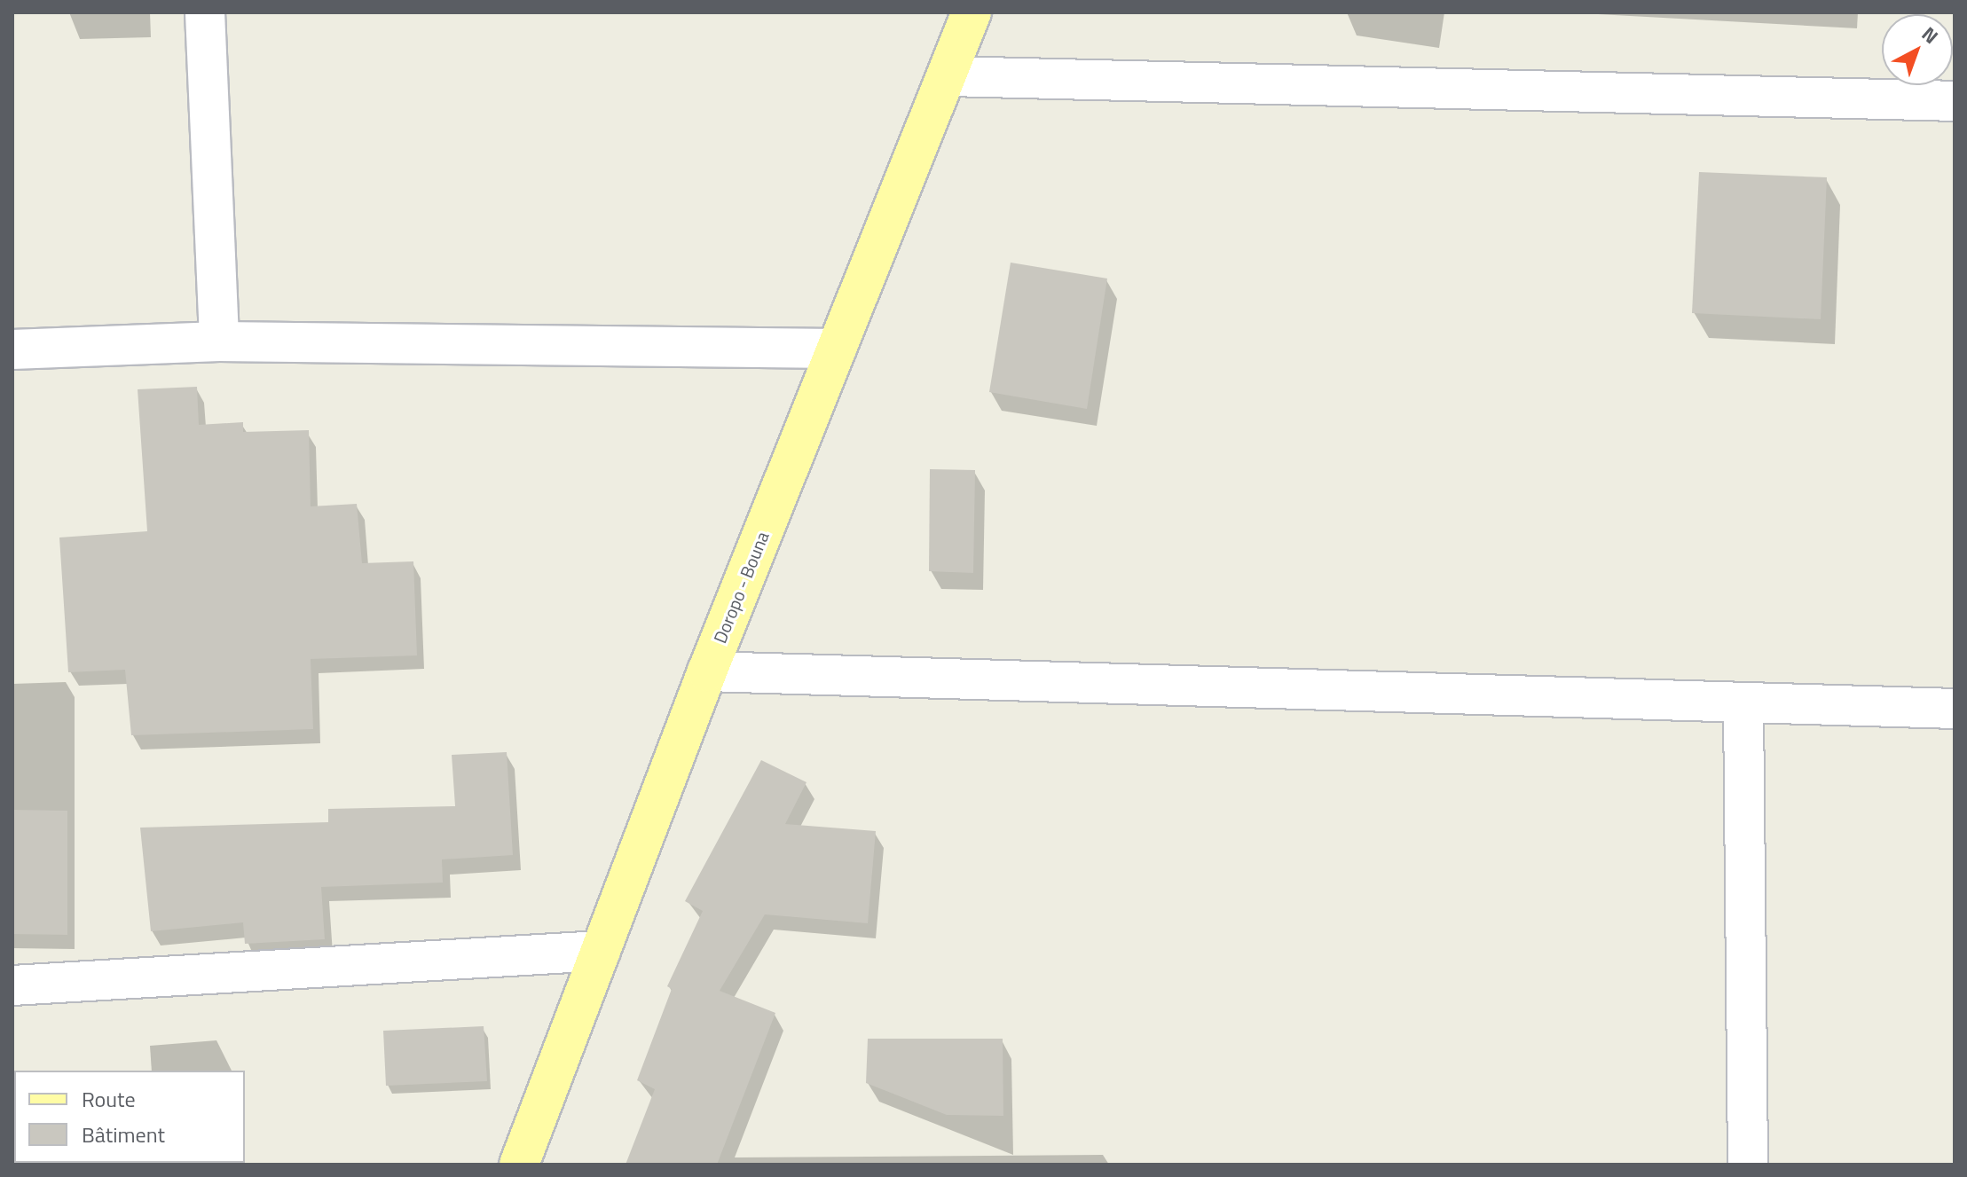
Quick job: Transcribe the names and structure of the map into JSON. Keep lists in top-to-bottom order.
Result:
{
  "streets": {
    "main road": ["Doropo - Bouna"]
  },
  "legend": ["Route", "Bâtiment"],
  "north": "top right"
}
